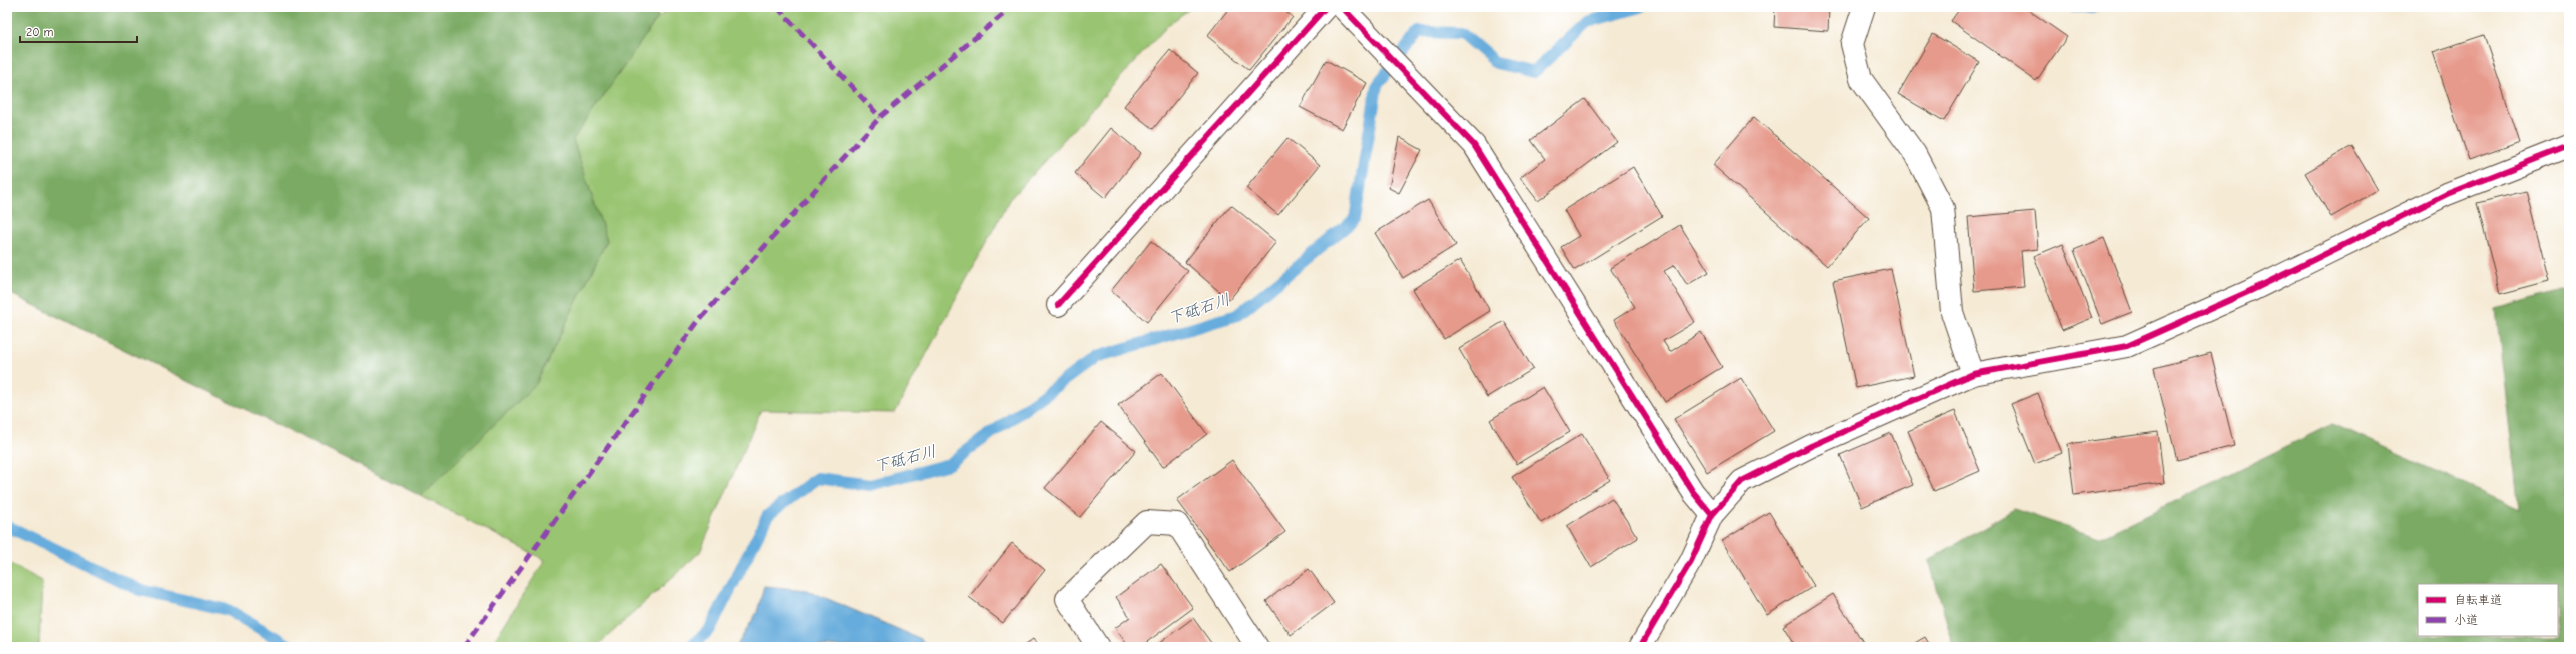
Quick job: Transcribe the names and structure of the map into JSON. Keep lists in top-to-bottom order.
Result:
{
  "water": ["下砥石川"],
  "legend": ["自転車道", "小道"],
  "scale_bar": "20 m"
}
